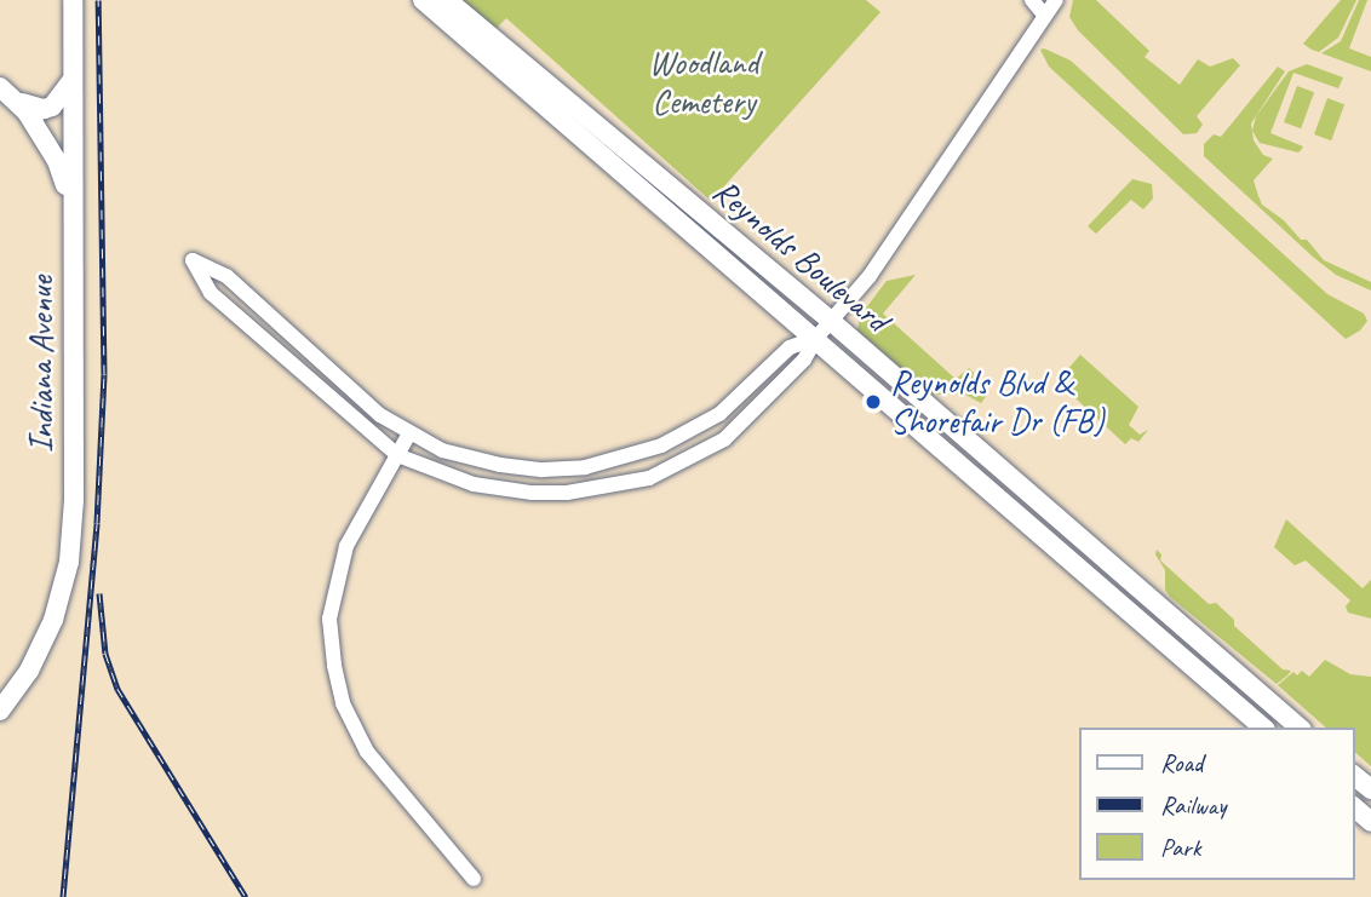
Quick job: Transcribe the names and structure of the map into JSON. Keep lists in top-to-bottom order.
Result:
{
  "streets": {
    "main road": ["Reynolds Boulevard", "Indiana Avenue"]
  },
  "parks": ["Woodland Cemetery"],
  "places": ["Reynolds Blvd & Shorefair Dr (FB)"],
  "legend": ["Road", "Railway", "Park"]
}
